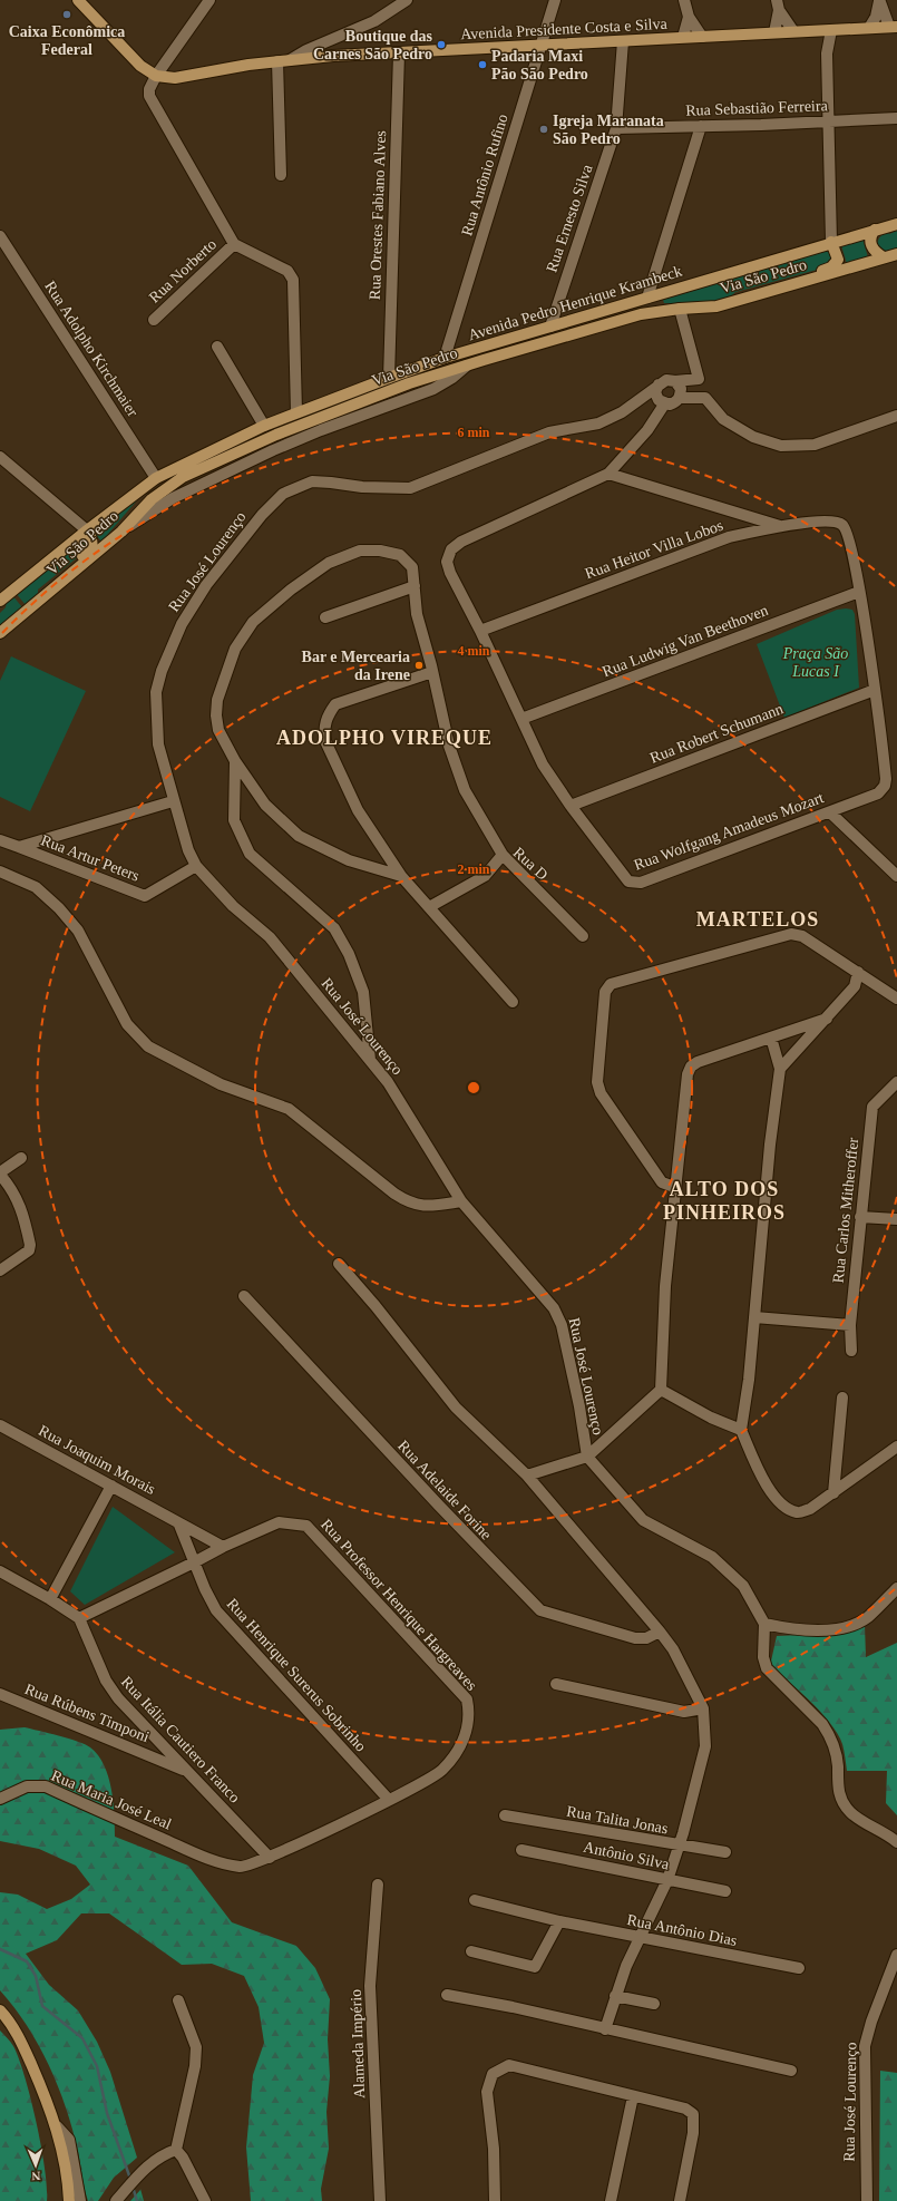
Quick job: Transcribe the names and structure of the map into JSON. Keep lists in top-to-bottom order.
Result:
{
  "streets": {
    "main road": ["Avenida Presidente Costa e Silva", "Via São Pedro", "Avenida Pedro Henrique Krambeck"],
    "street": [
      "Rua Sebastião Ferreira",
      "Rua Antônio Rufino",
      "Rua Orestes Fabiano Alves",
      "Rua Ernesto Silva",
      "Rua Norberto",
      "Rua Adolpho Kirchmaier",
      "Rua Heitor Villa Lobos",
      "Rua José Lourenço",
      "Rua Ludwig Van Beethoven",
      "Rua Robert Schumann",
      "Rua Wolfgang Amadeus Mozart",
      "Rua Artur Peters",
      "Rua D",
      "Rua Carlos Mitheroffer",
      "Rua Joaquim Morais",
      "Rua Adelaide Forine",
      "Rua Professor Henrique Hargreaves",
      "Rua Henrique Surerus Sobrinho",
      "Rua Rúbens Timponi",
      "Rua Itália Cautiero Franco",
      "Rua Maria José Leal",
      "Rua Talita Jonas",
      "Antônio Silva",
      "Rua Antônio Dias",
      "Alameda Império"
    ]
  },
  "crossings": [
    ["Avenida Presidente Costa e Silva", "Rua Antônio Rufino"],
    ["Avenida Presidente Costa e Silva", "Rua Orestes Fabiano Alves"],
    ["Avenida Presidente Costa e Silva", "Rua Ernesto Silva"],
    ["Rua Sebastião Ferreira", "Rua Ernesto Silva"],
    ["Rua Antônio Rufino", "Avenida Pedro Henrique Krambeck"],
    ["Rua Orestes Fabiano Alves", "Avenida Pedro Henrique Krambeck"],
    ["Rua Ernesto Silva", "Avenida Pedro Henrique Krambeck"],
    ["Avenida Pedro Henrique Krambeck", "Rua Adolpho Kirchmaier"],
    ["Rua Heitor Villa Lobos", "Rua Wolfgang Amadeus Mozart"],
    ["Rua José Lourenço", "Rua Wolfgang Amadeus Mozart"],
    ["Rua José Lourenço", "Rua Artur Peters"],
    ["Rua Ludwig Van Beethoven", "Rua Wolfgang Amadeus Mozart"],
    ["Rua Robert Schumann", "Rua Wolfgang Amadeus Mozart"],
    ["Rua Joaquim Morais", "Rua Professor Henrique Hargreaves"],
    ["Rua Professor Henrique Hargreaves", "Rua Henrique Surerus Sobrinho"],
    ["Rua Professor Henrique Hargreaves", "Rua Itália Cautiero Franco"],
    ["Rua Professor Henrique Hargreaves", "Rua Maria José Leal"],
    ["Rua Rúbens Timponi", "Rua Itália Cautiero Franco"]
  ],
  "districts": ["ADOLPHO VIREQUE", "MARTELOS", "ALTO DOS PINHEIROS"],
  "parks": ["Praça São Lucas I"],
  "places": [
    "Caixa Econômica Federal",
    "Boutique das Carnes São Pedro",
    "Padaria Maxi Pão São Pedro",
    "Igreja Maranata São Pedro",
    "Bar e Mercearia da Irene"
  ],
  "north": "bottom",
  "rings": ["6 min", "4 min", "2 min"]
}
